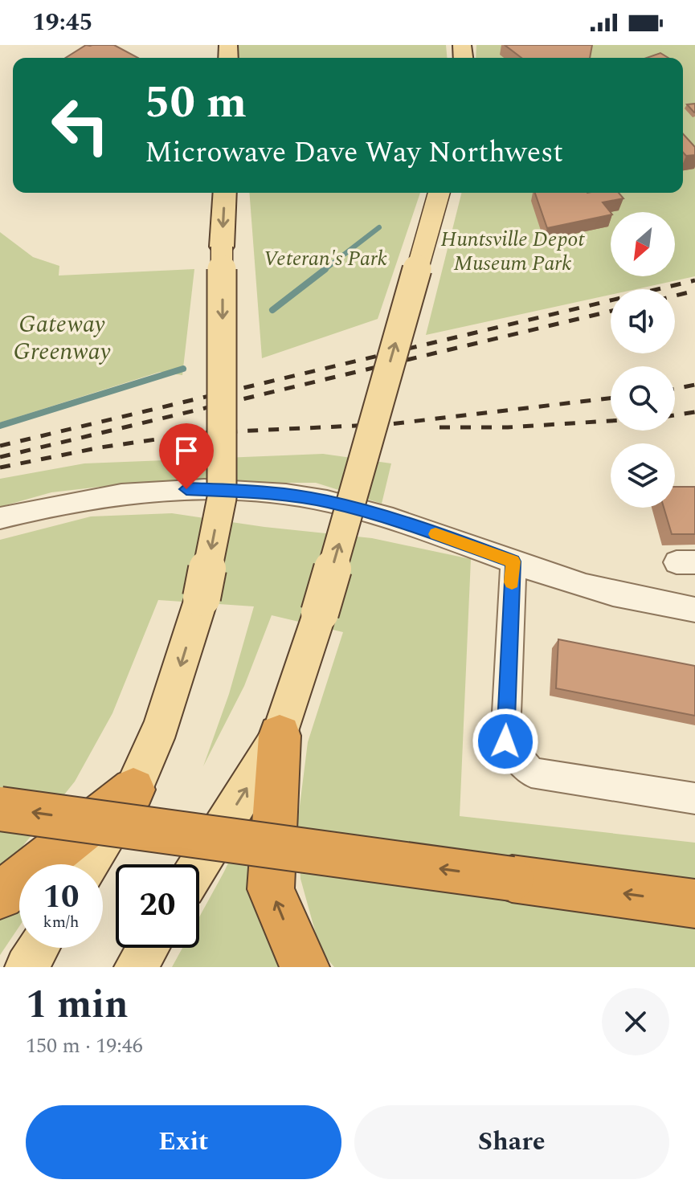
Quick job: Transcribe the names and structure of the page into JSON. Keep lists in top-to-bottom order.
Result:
{
  "parks": ["Huntsville Depot Museum Park", "Veteran's Park", "Gateway Greenway"],
  "north": "bottom left",
  "page": {
    "status": "19:45",
    "turn": ["50 m", "Microwave Dave Way Northwest"],
    "speed": "10 km/h",
    "limit": "20",
    "heading": ["1 min", "150 m · 19:46"],
    "buttons": ["Exit", "Share"]
  }
}
